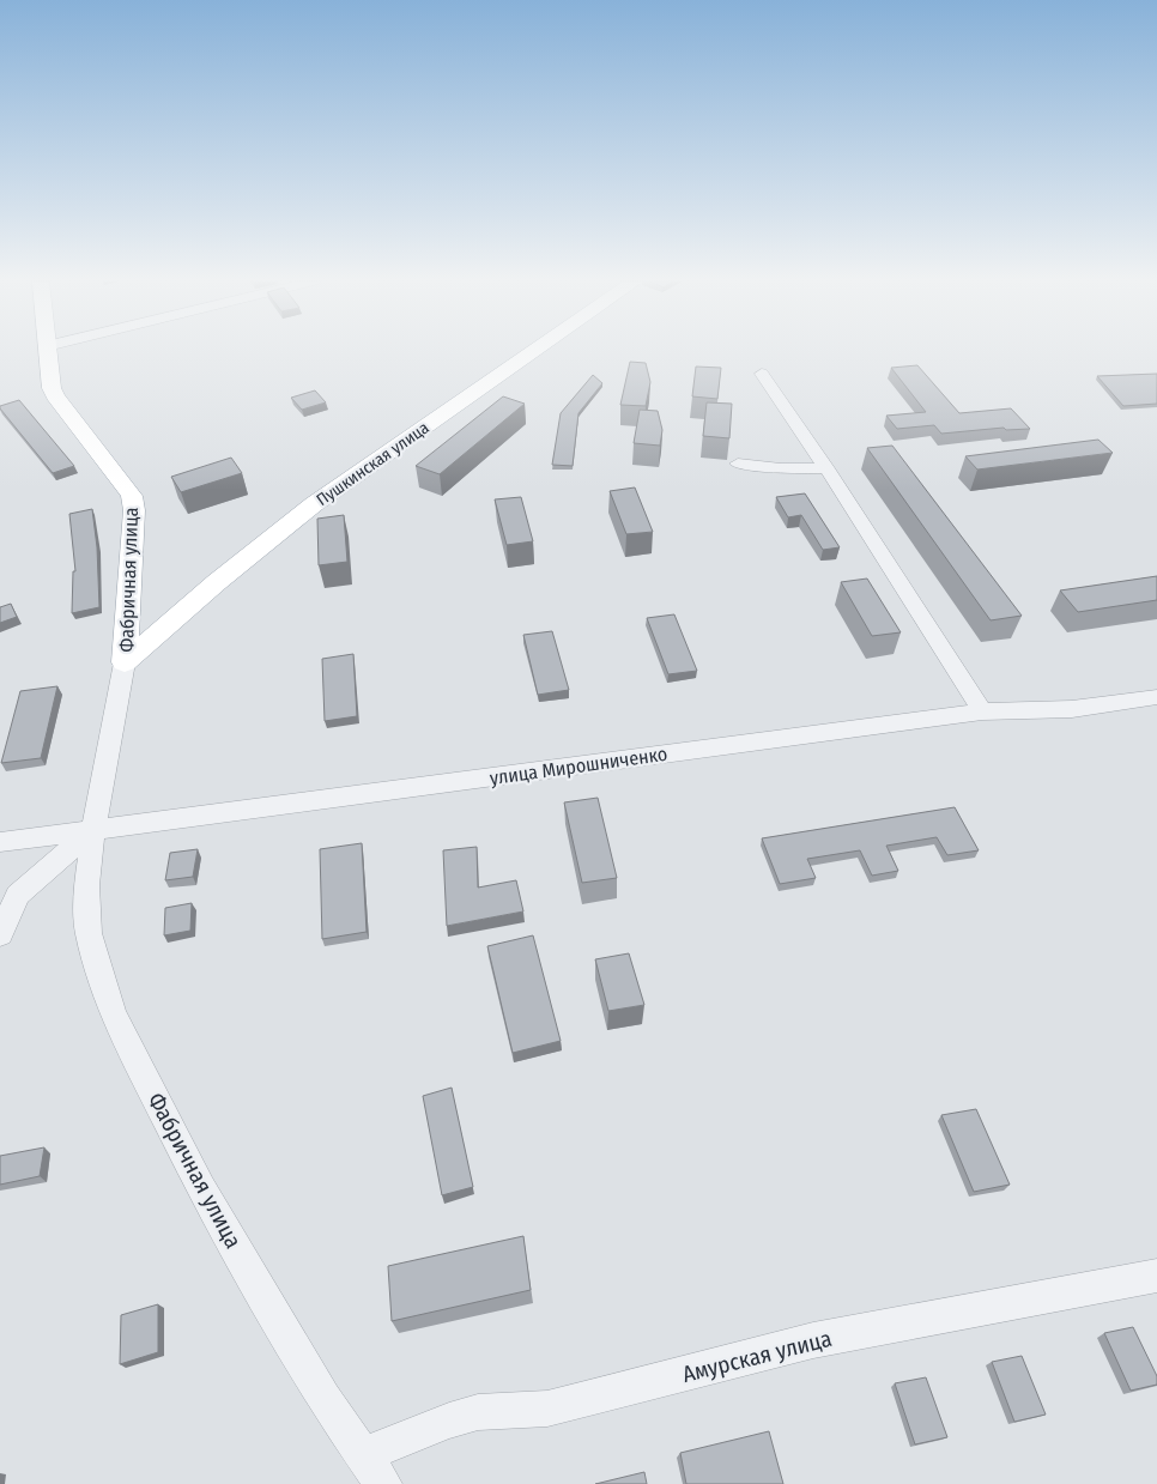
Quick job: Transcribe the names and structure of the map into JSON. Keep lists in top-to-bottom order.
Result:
{
  "streets": {
    "main road": ["Пушкинская улица", "Фабричная улица"],
    "street": ["улица Мирошниченко", "Амурская улица"]
  },
  "crossings": [
    ["Пушкинская улица", "Фабричная улица"],
    ["Фабричная улица", "улица Мирошниченко"],
    ["Фабричная улица", "Амурская улица"]
  ]
}
